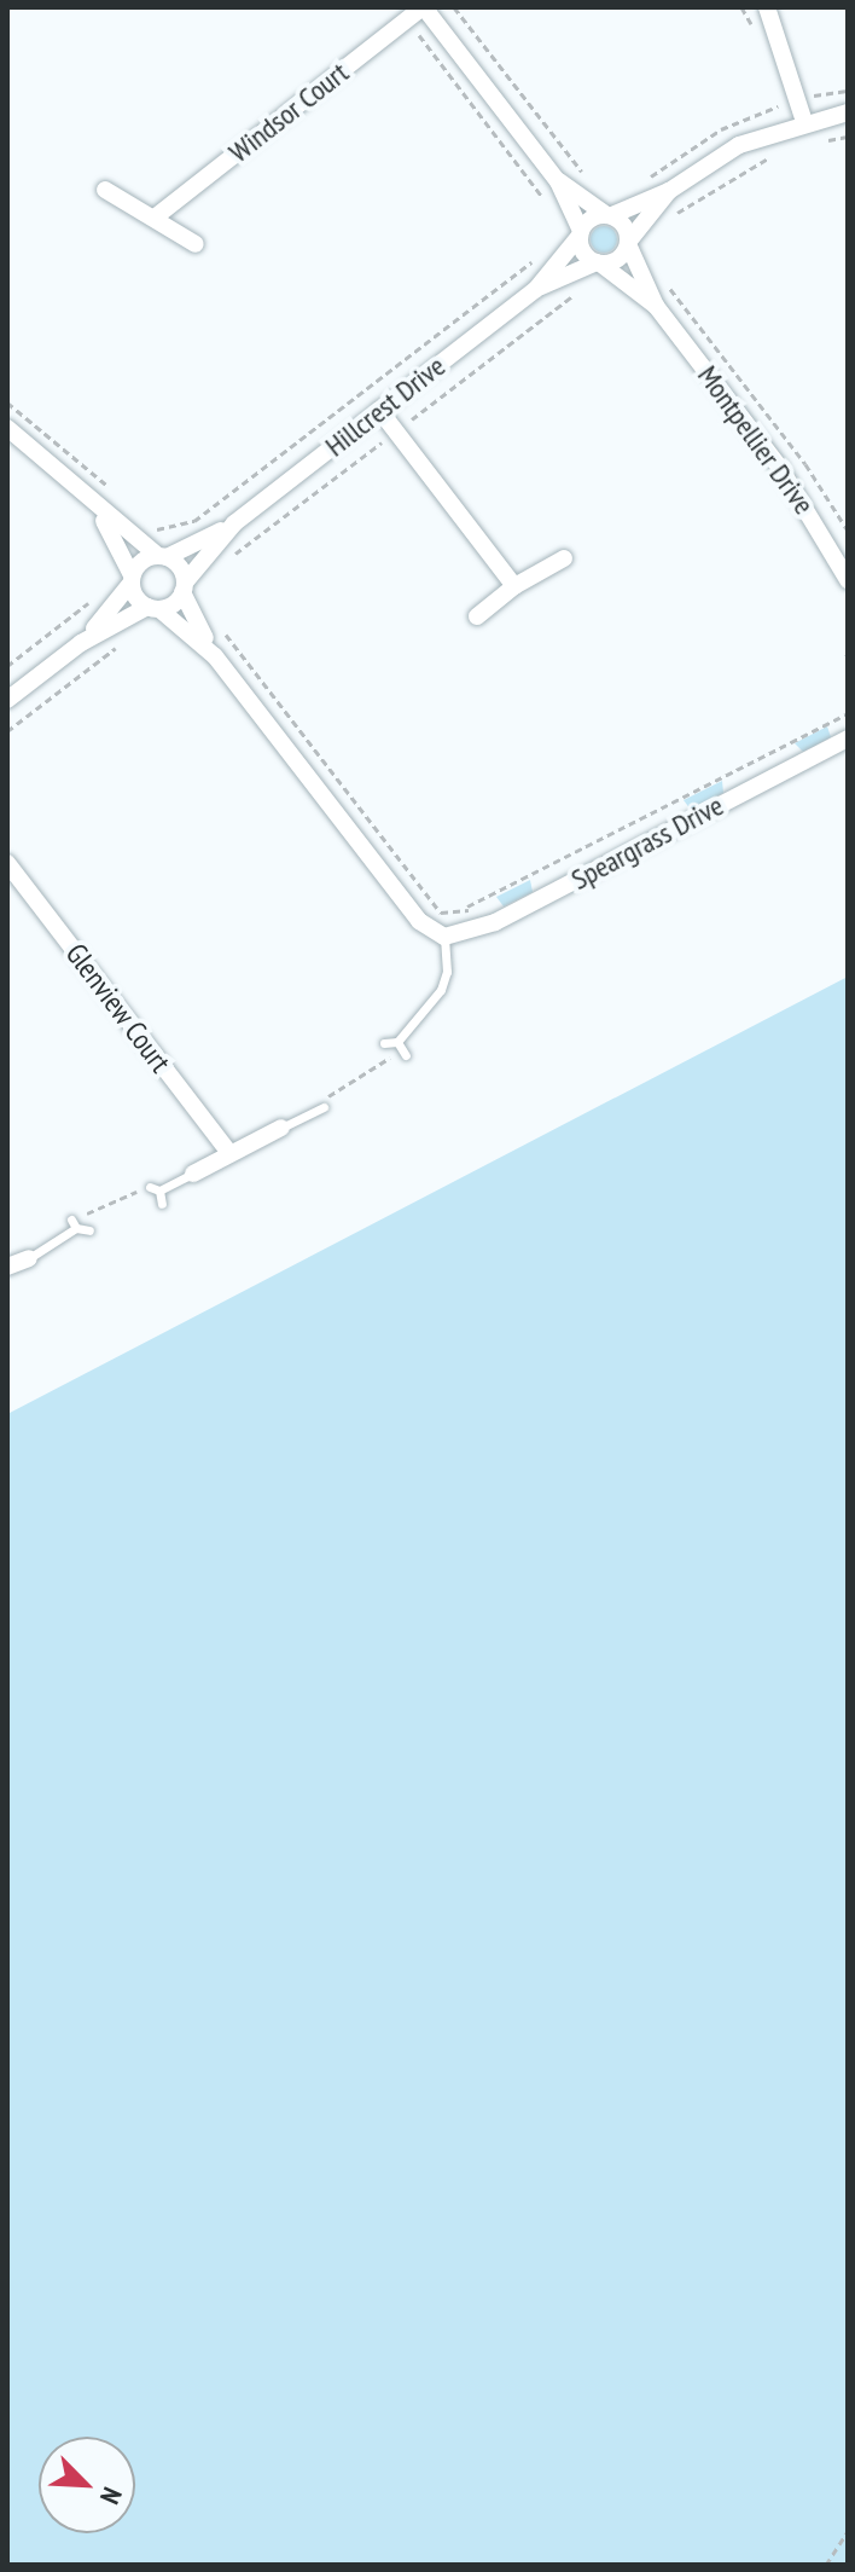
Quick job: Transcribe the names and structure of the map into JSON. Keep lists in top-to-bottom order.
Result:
{
  "streets": {
    "street": [
      "Windsor Court",
      "Hillcrest Drive",
      "Montpellier Drive",
      "Speargrass Drive",
      "Glenview Court"
    ]
  },
  "crossings": [
    ["Hillcrest Drive", "Montpellier Drive"]
  ],
  "north": "bottom right"
}
